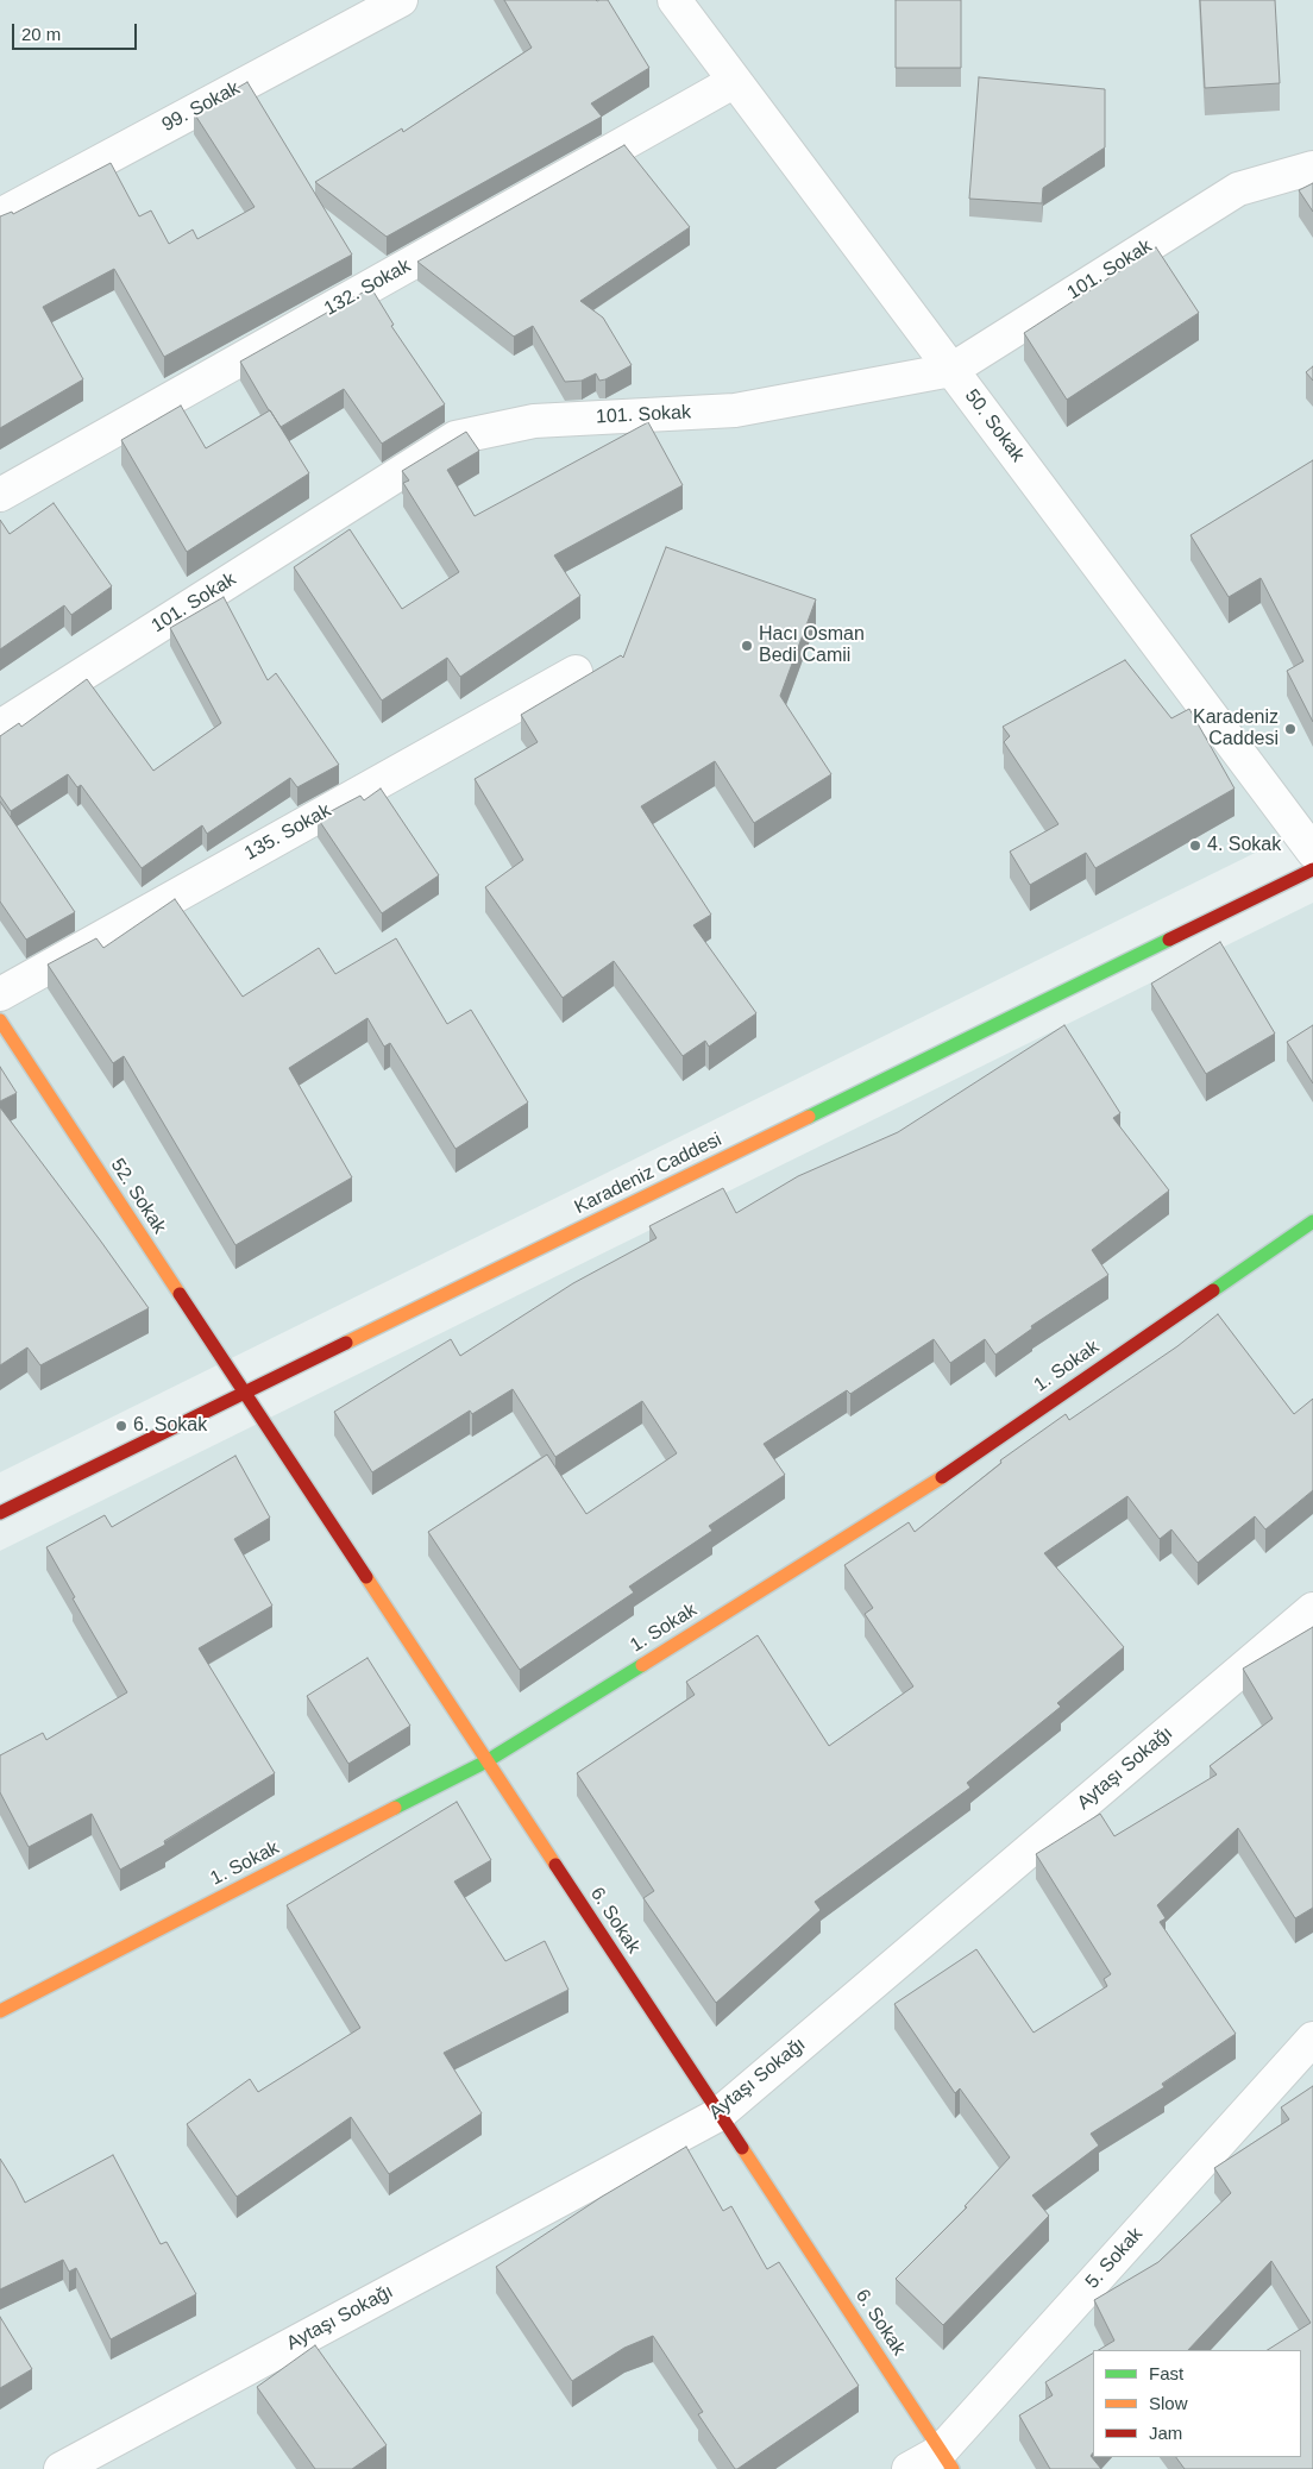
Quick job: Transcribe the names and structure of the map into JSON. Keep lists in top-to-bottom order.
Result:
{
  "streets": {
    "street": [
      "99. Sokak",
      "101. Sokak",
      "132. Sokak",
      "50. Sokak",
      "135. Sokak",
      "Karadeniz Caddesi",
      "52. Sokak",
      "1. Sokak",
      "Aytaşı Sokağı",
      "6. Sokak",
      "5. Sokak"
    ]
  },
  "crossings": [
    ["101. Sokak", "50. Sokak"],
    ["132. Sokak", "50. Sokak"],
    ["Karadeniz Caddesi", "52. Sokak"],
    ["Karadeniz Caddesi", "6. Sokak"],
    ["52. Sokak", "6. Sokak"],
    ["1. Sokak", "6. Sokak"],
    ["Aytaşı Sokağı", "6. Sokak"],
    ["6. Sokak", "5. Sokak"]
  ],
  "places": [
    "Hacı Osman Bedi Camii",
    "Karadeniz Caddesi",
    "4. Sokak",
    "6. Sokak"
  ],
  "legend": ["Fast", "Slow", "Jam"],
  "scale_bar": "20 m"
}
